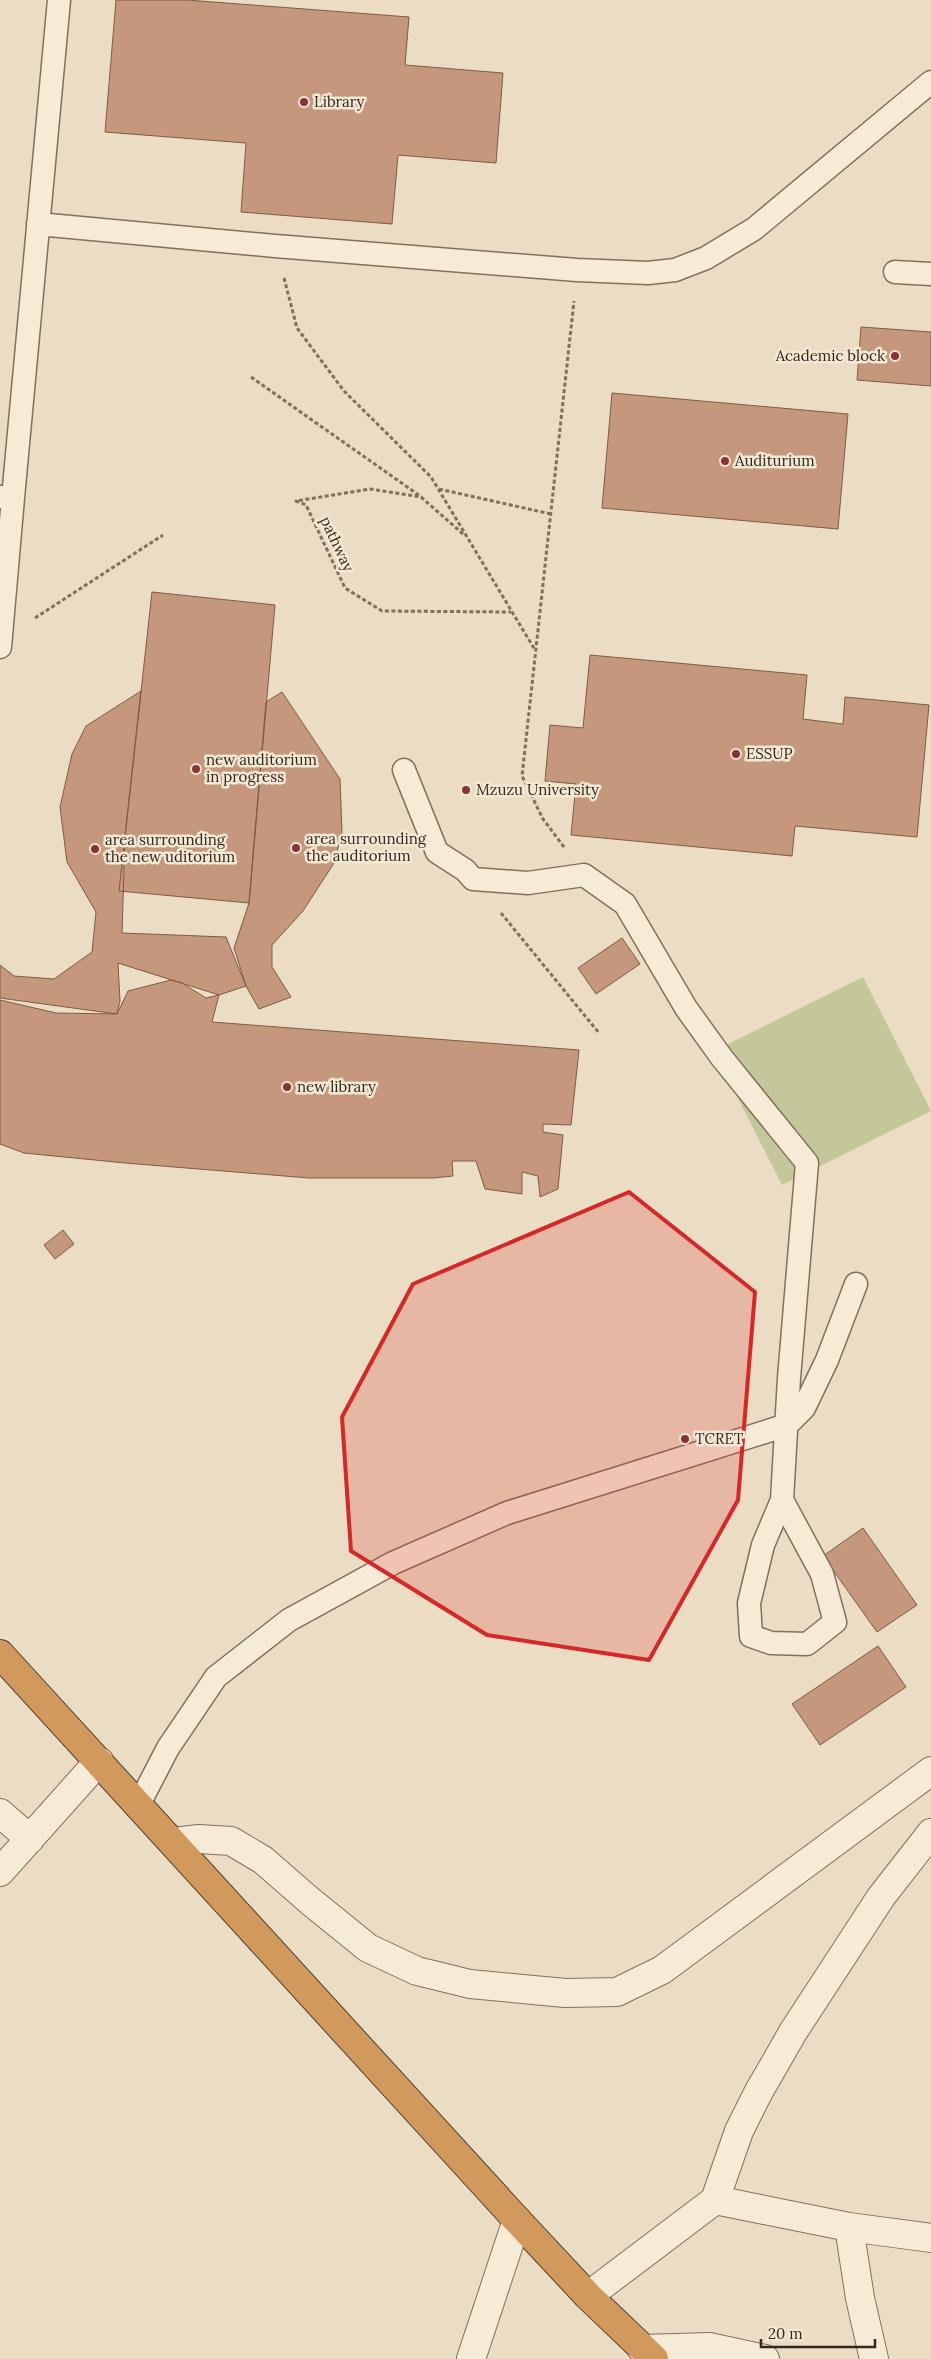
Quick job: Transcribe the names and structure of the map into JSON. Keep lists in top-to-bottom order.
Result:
{
  "streets": {
    "path": ["pathway"]
  },
  "places": [
    "Library",
    "Academic block",
    "Auditurium",
    "ESSUP",
    "new auditorium in progress",
    "Mzuzu University",
    "area surrounding the auditorium",
    "area surrounding the new uditorium",
    "new library",
    "TCRET"
  ],
  "scale_bar": "20 m"
}
